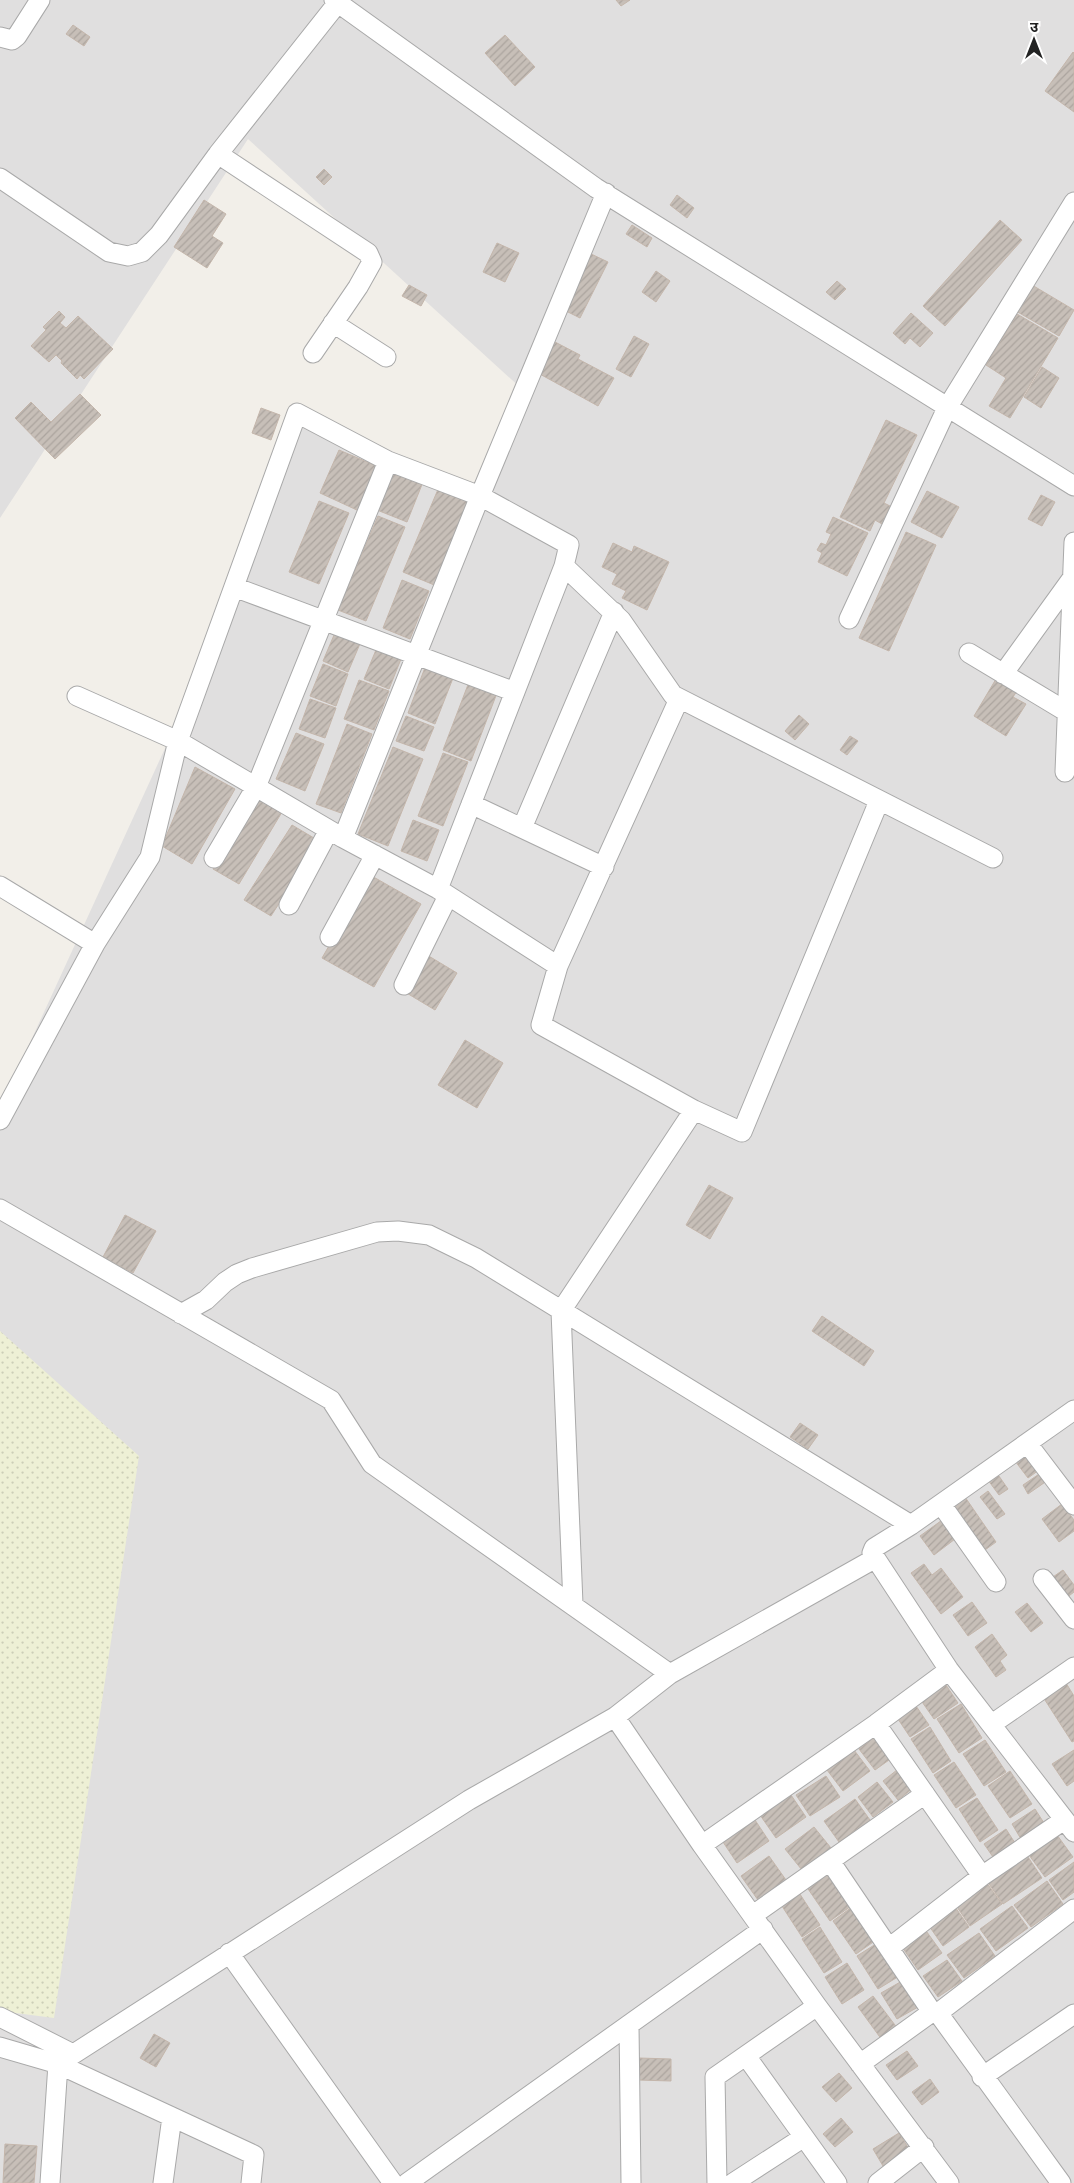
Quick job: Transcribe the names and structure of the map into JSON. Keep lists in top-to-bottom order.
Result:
{
  "north": "top"
}
